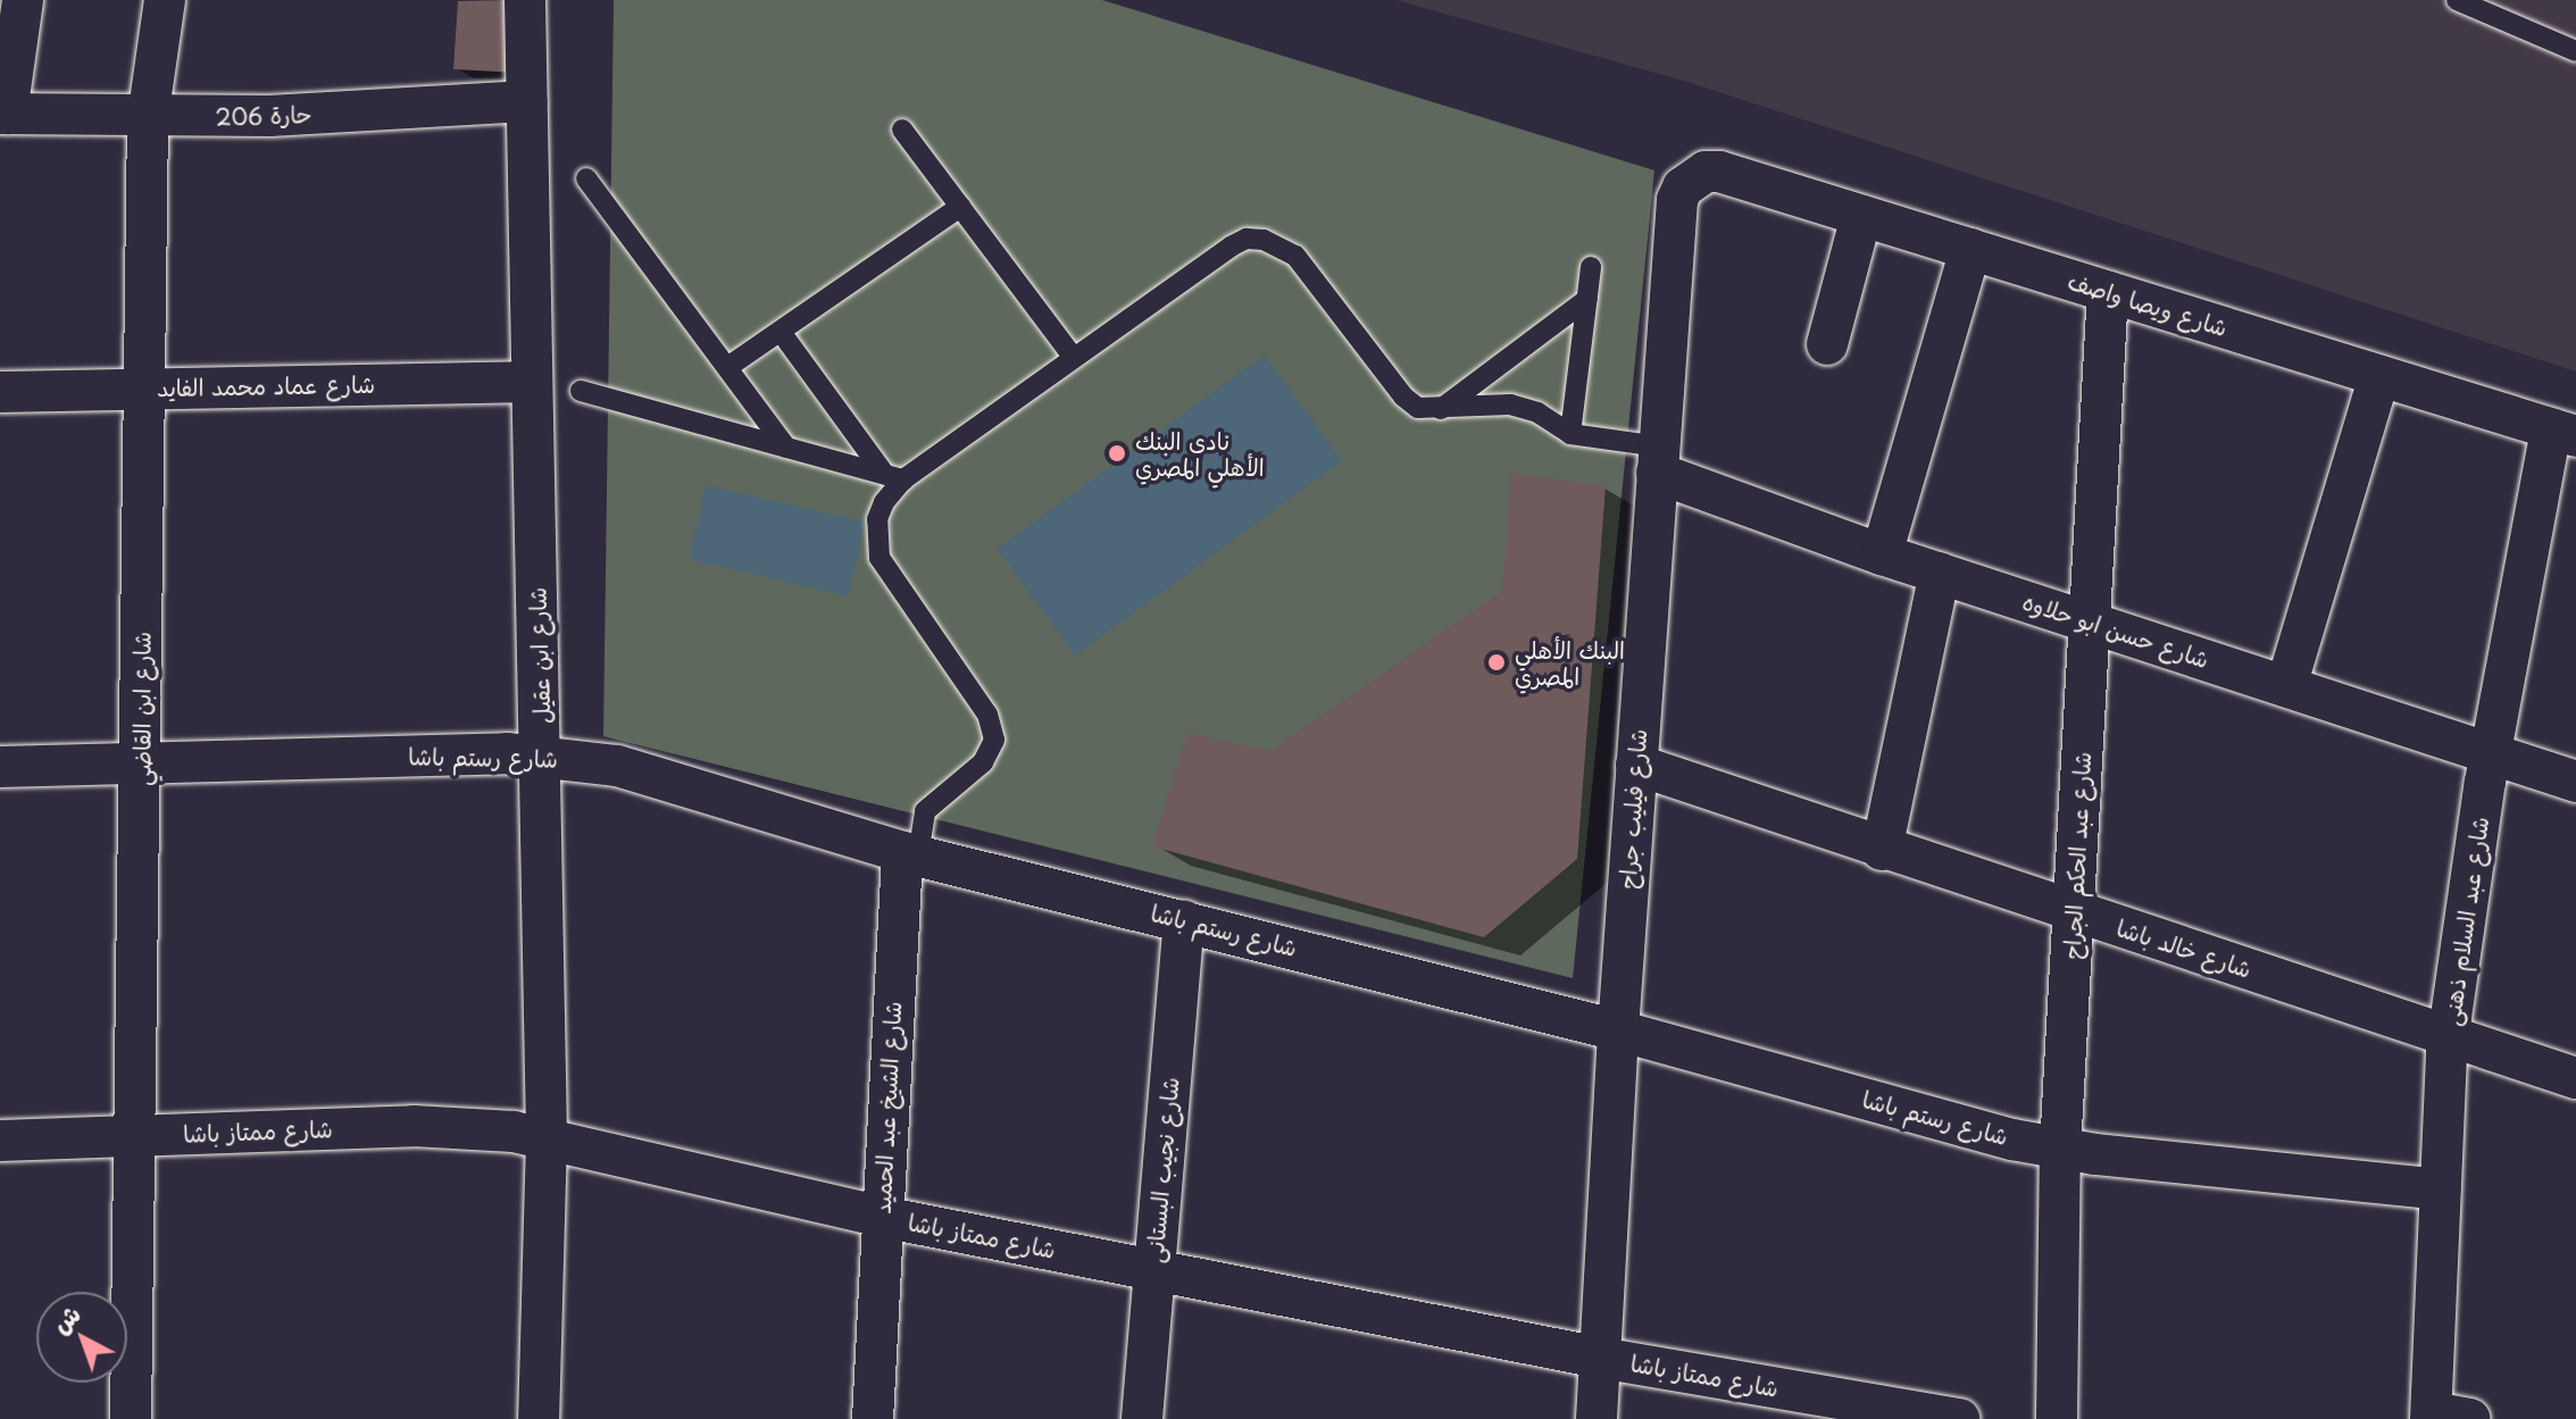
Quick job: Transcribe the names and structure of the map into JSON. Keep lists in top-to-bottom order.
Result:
{
  "streets": {
    "street": [
      "حارة 206",
      "شارع ويصا واصف",
      "شارع عماد محمد الفايد",
      "شارع حسن ابو حلاوه",
      "شارع ابن عقيل",
      "شارع ابن القاضي",
      "شارع رستم باشا",
      "شارع فيليب جراح",
      "شارع عبد الحكم الجراح",
      "شارع عبد السلام ذهنى",
      "شارع خالد باشا",
      "شارع الشيخ عبد الحميد",
      "شارع ممتاز باشا",
      "شارع نجيب البستانى"
    ]
  },
  "crossings": [
    ["حارة 206", "شارع ابن عقيل"],
    ["حارة 206", "شارع ابن القاضي"],
    ["شارع ويصا واصف", "شارع فيليب جراح"],
    ["شارع ويصا واصف", "شارع عبد الحكم الجراح"],
    ["شارع ويصا واصف", "شارع عبد السلام ذهنى"],
    ["شارع عماد محمد الفايد", "شارع ابن عقيل"],
    ["شارع عماد محمد الفايد", "شارع ابن القاضي"],
    ["شارع حسن ابو حلاوه", "شارع فيليب جراح"],
    ["شارع حسن ابو حلاوه", "شارع عبد الحكم الجراح"],
    ["شارع حسن ابو حلاوه", "شارع عبد السلام ذهنى"],
    ["شارع ابن عقيل", "شارع رستم باشا"],
    ["شارع ابن عقيل", "شارع ممتاز باشا"],
    ["شارع ابن القاضي", "شارع رستم باشا"],
    ["شارع ابن القاضي", "شارع ممتاز باشا"],
    ["شارع رستم باشا", "شارع فيليب جراح"],
    ["شارع رستم باشا", "شارع عبد الحكم الجراح"],
    ["شارع رستم باشا", "شارع عبد السلام ذهنى"],
    ["شارع رستم باشا", "شارع الشيخ عبد الحميد"],
    ["شارع رستم باشا", "شارع نجيب البستانى"],
    ["شارع فيليب جراح", "شارع خالد باشا"],
    ["شارع فيليب جراح", "شارع ممتاز باشا"],
    ["شارع عبد الحكم الجراح", "شارع خالد باشا"],
    ["شارع عبد السلام ذهنى", "شارع خالد باشا"],
    ["شارع الشيخ عبد الحميد", "شارع ممتاز باشا"],
    ["شارع ممتاز باشا", "شارع نجيب البستانى"]
  ],
  "places": ["نادي البنك الأهلي المصري", "البنك الأهلي المصري"],
  "north": "top left"
}
